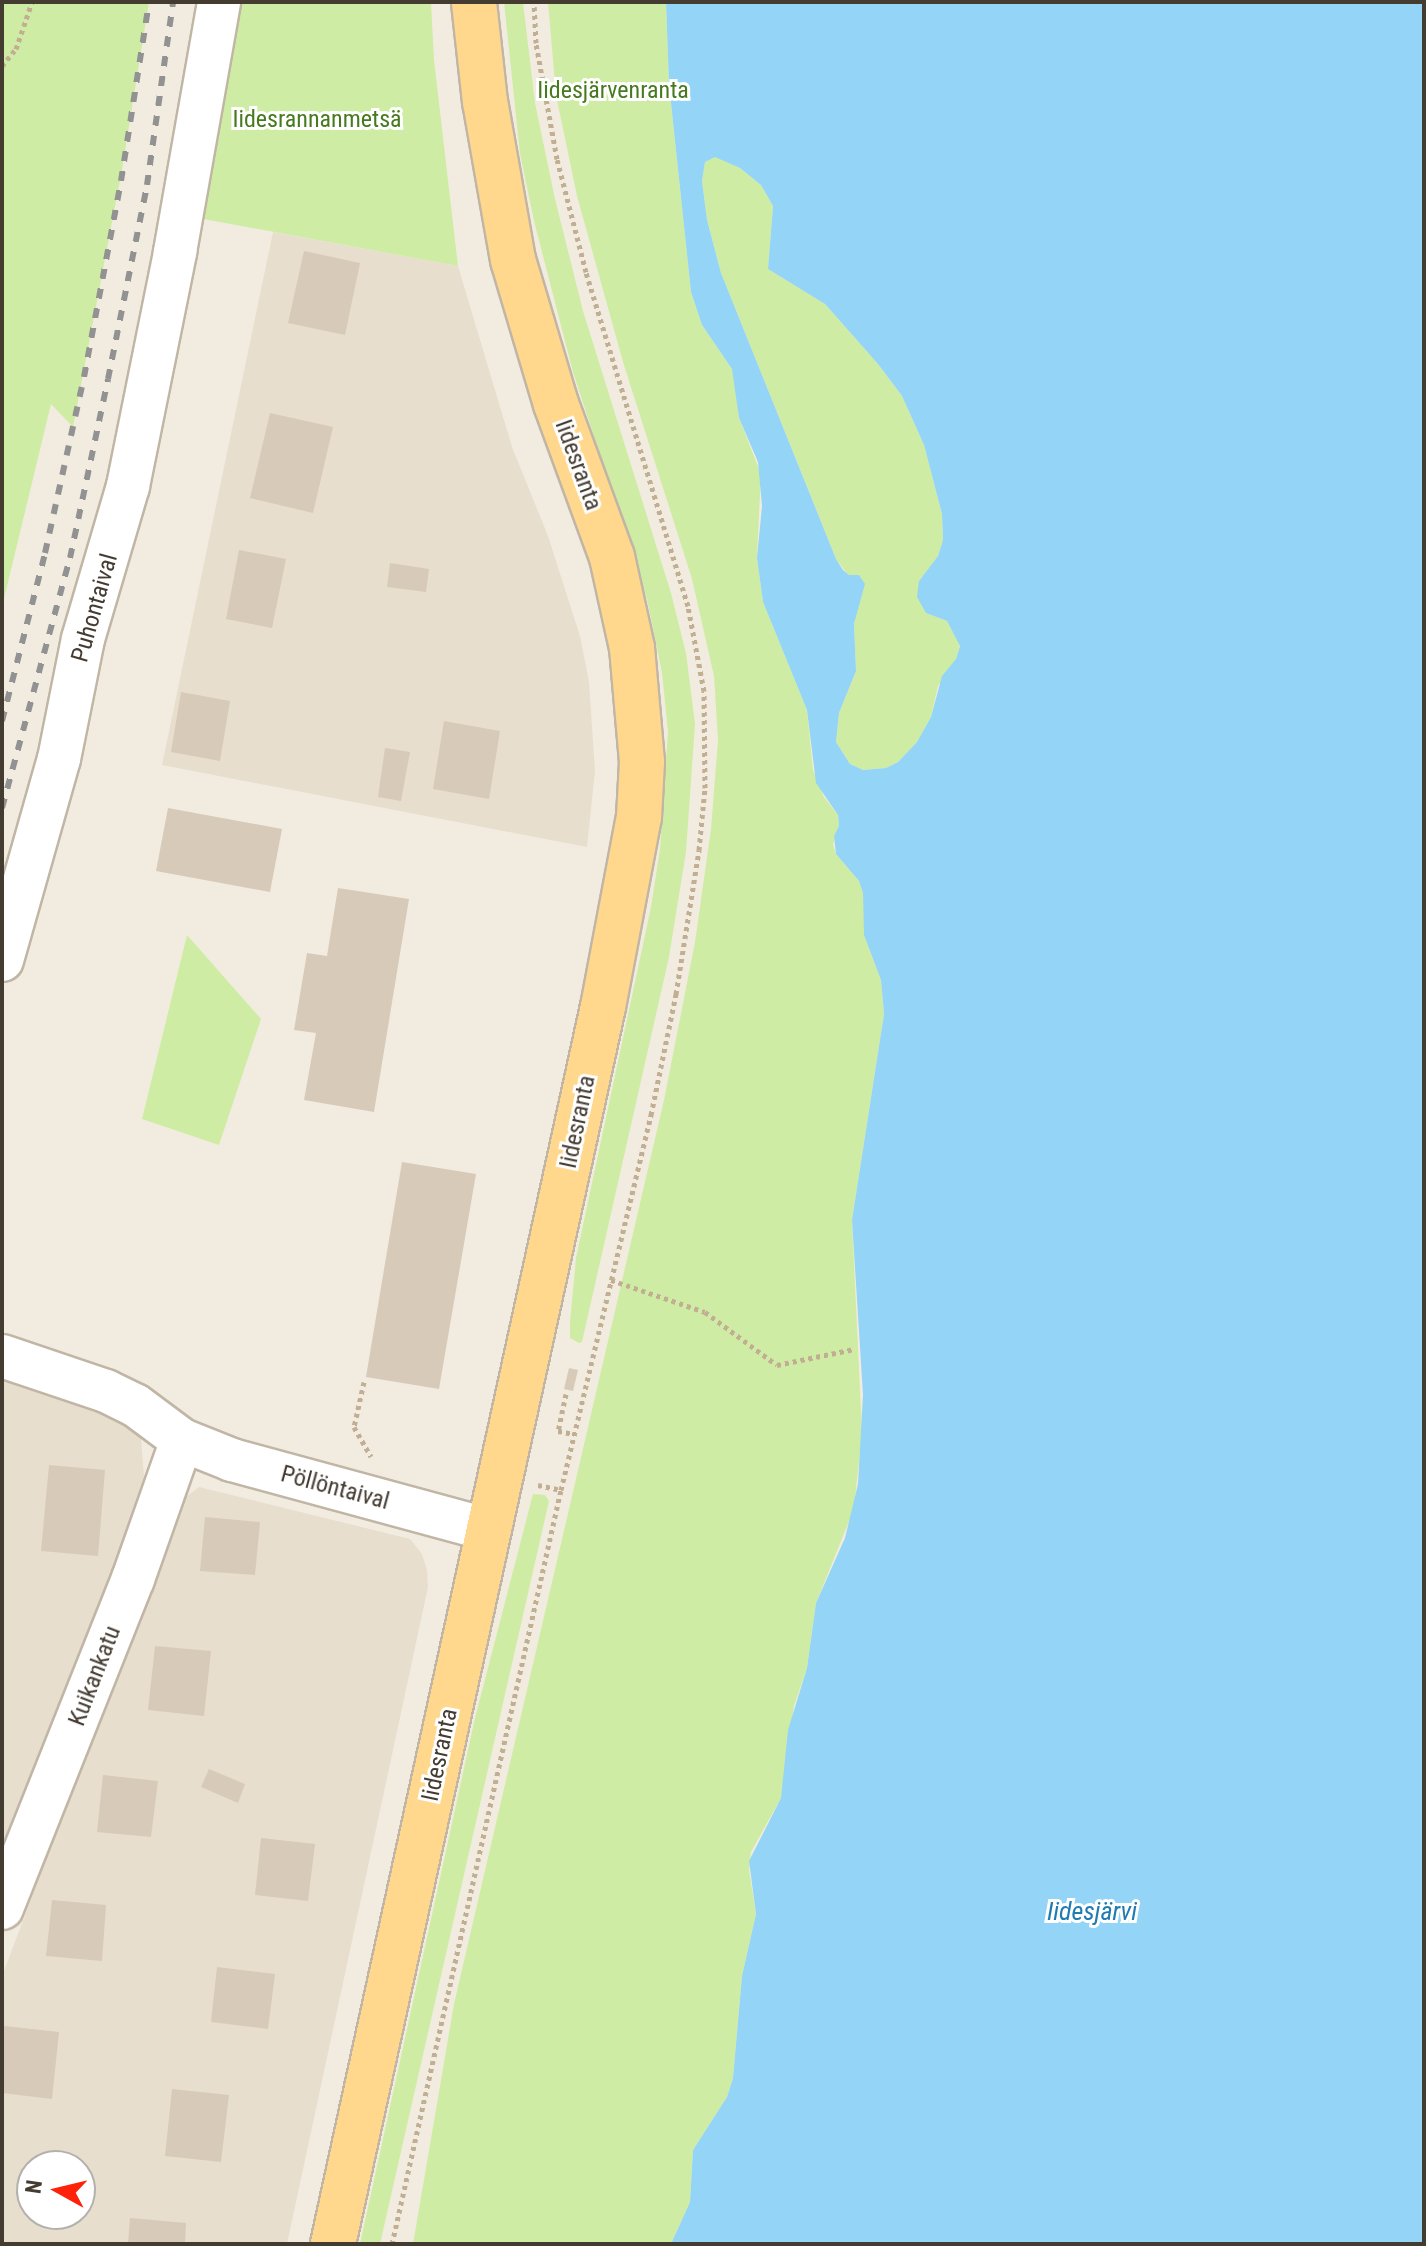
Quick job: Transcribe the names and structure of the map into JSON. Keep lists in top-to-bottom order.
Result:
{
  "streets": {
    "main road": ["Iidesranta"],
    "street": ["Puhontaival", "Pöllöntaival", "Kuikankatu"]
  },
  "crossings": [
    ["Iidesranta", "Pöllöntaival"],
    ["Pöllöntaival", "Kuikankatu"]
  ],
  "water": ["Iidesjärvi"],
  "parks": ["Iidesjärvenranta", "Iidesrannanmetsä"],
  "north": "left"
}
